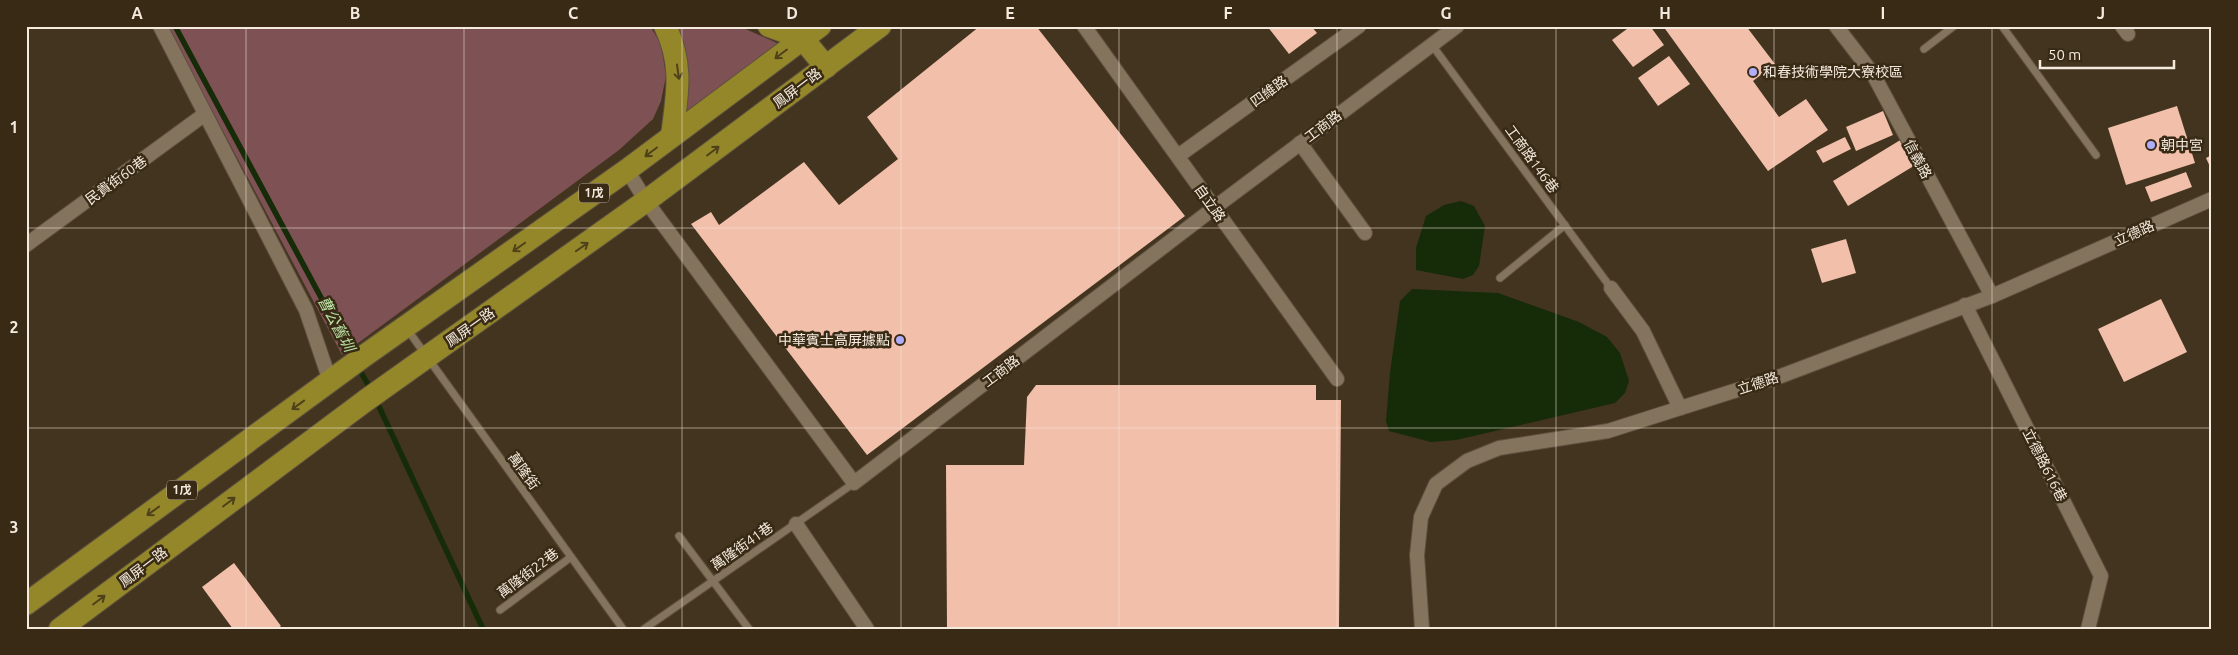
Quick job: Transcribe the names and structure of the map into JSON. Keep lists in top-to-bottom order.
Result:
{
  "streets": {
    "main road": ["鳳屏一路", "1戊"],
    "street": [
      "四維路",
      "工商路",
      "信義路",
      "民貴街60巷",
      "自立路",
      "立德路",
      "立德路616巷"
    ],
    "lane": [
      "工商路146巷",
      "萬隆街",
      "萬隆街41巷",
      "萬隆街22巷"
    ]
  },
  "crossings": [
    ["鳳屏一路", "萬隆街"],
    ["四維路", "自立路"],
    ["工商路", "工商路146巷"],
    ["工商路", "自立路"],
    ["工商路", "萬隆街41巷"],
    ["信義路", "立德路"],
    ["1戊", "萬隆街"],
    ["立德路", "立德路616巷"],
    ["萬隆街", "萬隆街22巷"]
  ],
  "water": ["曹公舊圳"],
  "places": ["和春技術學院大寮校區", "朝中宮", "中華賓士高屏據點"],
  "scale_bar": "50 m",
  "grid": {
    "columns": [
      "A",
      "B",
      "C",
      "D",
      "E",
      "F",
      "G",
      "H",
      "I",
      "J"
    ],
    "rows": ["1", "2", "3"]
  }
}
